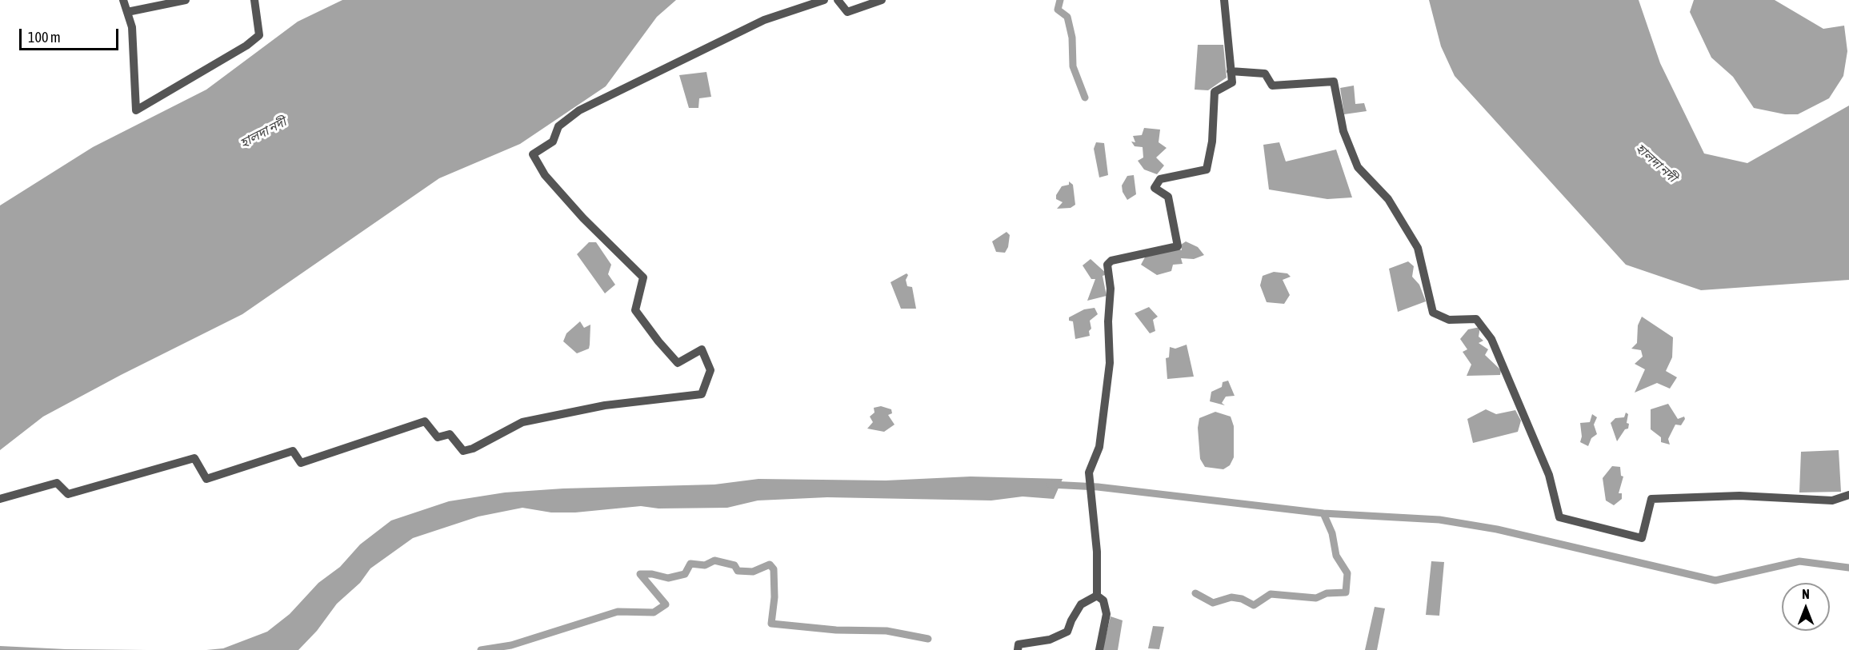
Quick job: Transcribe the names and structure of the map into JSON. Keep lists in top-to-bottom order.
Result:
{
  "water": ["হালদা নদী"],
  "scale_bar": "100 m",
  "north": "top"
}
